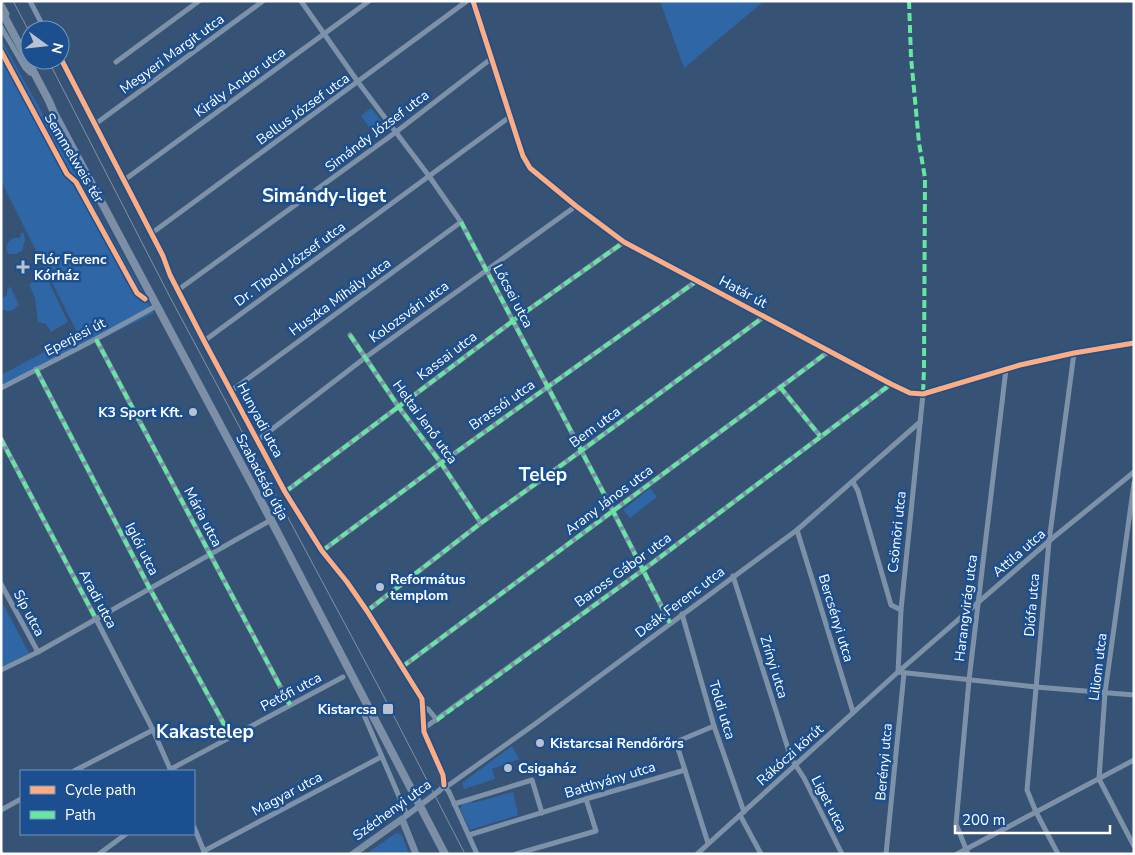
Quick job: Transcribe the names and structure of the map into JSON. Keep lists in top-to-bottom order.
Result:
{
  "streets": {
    "main road": ["Szabadság útja", "Széchenyi utca"],
    "street": [
      "Megyeri Margit utca",
      "Király Andor utca",
      "Bellus József utca",
      "Simándy József utca",
      "Dr. Tibold József utca",
      "Határ út",
      "Lőcsei utca",
      "Huszka Mihály utca",
      "Kolozsvári utca",
      "Eperjesi út",
      "Kassai utca",
      "Brassói utca",
      "Hunyadi utca",
      "Heltai Jenő utca",
      "Bem utca",
      "Arany János utca",
      "Mária utca",
      "Csömöri utca",
      "Iglói utca",
      "Attila utca",
      "Baross Gábor utca",
      "Aradi utca",
      "Deák Ferenc utca",
      "Diófa utca",
      "Harangvirág utca",
      "Síp utca",
      "Bercsényi utca",
      "Zrínyi utca",
      "Liliom utca",
      "Petőfi utca",
      "Toldi utca",
      "Rákóczi körút",
      "Berényi utca",
      "Batthyány utca",
      "Magyar utca",
      "Liget utca"
    ],
    "cycle path": ["Semmelweis tér"]
  },
  "crossings": [
    ["Megyeri Margit utca", "Hunyadi utca"],
    ["Király Andor utca", "Lőcsei utca"],
    ["Király Andor utca", "Hunyadi utca"],
    ["Bellus József utca", "Lőcsei utca"],
    ["Bellus József utca", "Hunyadi utca"],
    ["Simándy József utca", "Határ út"],
    ["Simándy József utca", "Lőcsei utca"],
    ["Simándy József utca", "Hunyadi utca"],
    ["Dr. Tibold József utca", "Határ út"],
    ["Dr. Tibold József utca", "Lőcsei utca"],
    ["Dr. Tibold József utca", "Hunyadi utca"],
    ["Határ út", "Kolozsvári utca"],
    ["Határ út", "Kassai utca"],
    ["Határ út", "Brassói utca"],
    ["Határ út", "Bem utca"],
    ["Határ út", "Arany János utca"],
    ["Határ út", "Csömöri utca"],
    ["Határ út", "Baross Gábor utca"],
    ["Lőcsei utca", "Huszka Mihály utca"],
    ["Lőcsei utca", "Kolozsvári utca"],
    ["Lőcsei utca", "Kassai utca"],
    ["Lőcsei utca", "Brassói utca"],
    ["Lőcsei utca", "Bem utca"],
    ["Lőcsei utca", "Arany János utca"],
    ["Lőcsei utca", "Baross Gábor utca"],
    ["Lőcsei utca", "Deák Ferenc utca"],
    ["Huszka Mihály utca", "Hunyadi utca"],
    ["Kolozsvári utca", "Hunyadi utca"],
    ["Kolozsvári utca", "Heltai Jenő utca"],
    ["Eperjesi út", "Szabadság útja"],
    ["Eperjesi út", "Mária utca"],
    ["Eperjesi út", "Iglói utca"],
    ["Kassai utca", "Hunyadi utca"],
    ["Kassai utca", "Heltai Jenő utca"],
    ["Brassói utca", "Hunyadi utca"],
    ["Brassói utca", "Heltai Jenő utca"],
    ["Hunyadi utca", "Bem utca"],
    ["Hunyadi utca", "Arany János utca"],
    ["Hunyadi utca", "Baross Gábor utca"],
    ["Hunyadi utca", "Deák Ferenc utca"],
    ["Hunyadi utca", "Széchenyi utca"],
    ["Heltai Jenő utca", "Bem utca"],
    ["Mária utca", "Petőfi utca"],
    ["Csömöri utca", "Attila utca"],
    ["Csömöri utca", "Deák Ferenc utca"],
    ["Csömöri utca", "Rákóczi körút"],
    ["Csömöri utca", "Berényi utca"],
    ["Iglói utca", "Petőfi utca"],
    ["Attila utca", "Diófa utca"],
    ["Attila utca", "Harangvirág utca"],
    ["Attila utca", "Rákóczi körút"],
    ["Attila utca", "Berényi utca"],
    ["Aradi utca", "Petőfi utca"],
    ["Deák Ferenc utca", "Bercsényi utca"],
    ["Deák Ferenc utca", "Zrínyi utca"],
    ["Deák Ferenc utca", "Toldi utca"],
    ["Deák Ferenc utca", "Széchenyi utca"],
    ["Bercsényi utca", "Rákóczi körút"],
    ["Zrínyi utca", "Rákóczi körút"],
    ["Zrínyi utca", "Liget utca"],
    ["Toldi utca", "Rákóczi körút"],
    ["Rákóczi körút", "Berényi utca"],
    ["Rákóczi körút", "Liget utca"]
  ],
  "districts": ["Simándy-liget", "Telep", "Kakastelep"],
  "places": {
    "health": ["Flór Ferenc Kórház"],
    "other": [
      "K3 Sport Kft.",
      "Református templom",
      "Kistarcsai Rendőrőrs",
      "Csigaház"
    ],
    "transit": ["Kistarcsa"]
  },
  "legend": ["Cycle path", "Path"],
  "scale_bar": "200 m",
  "north": "right"
}
